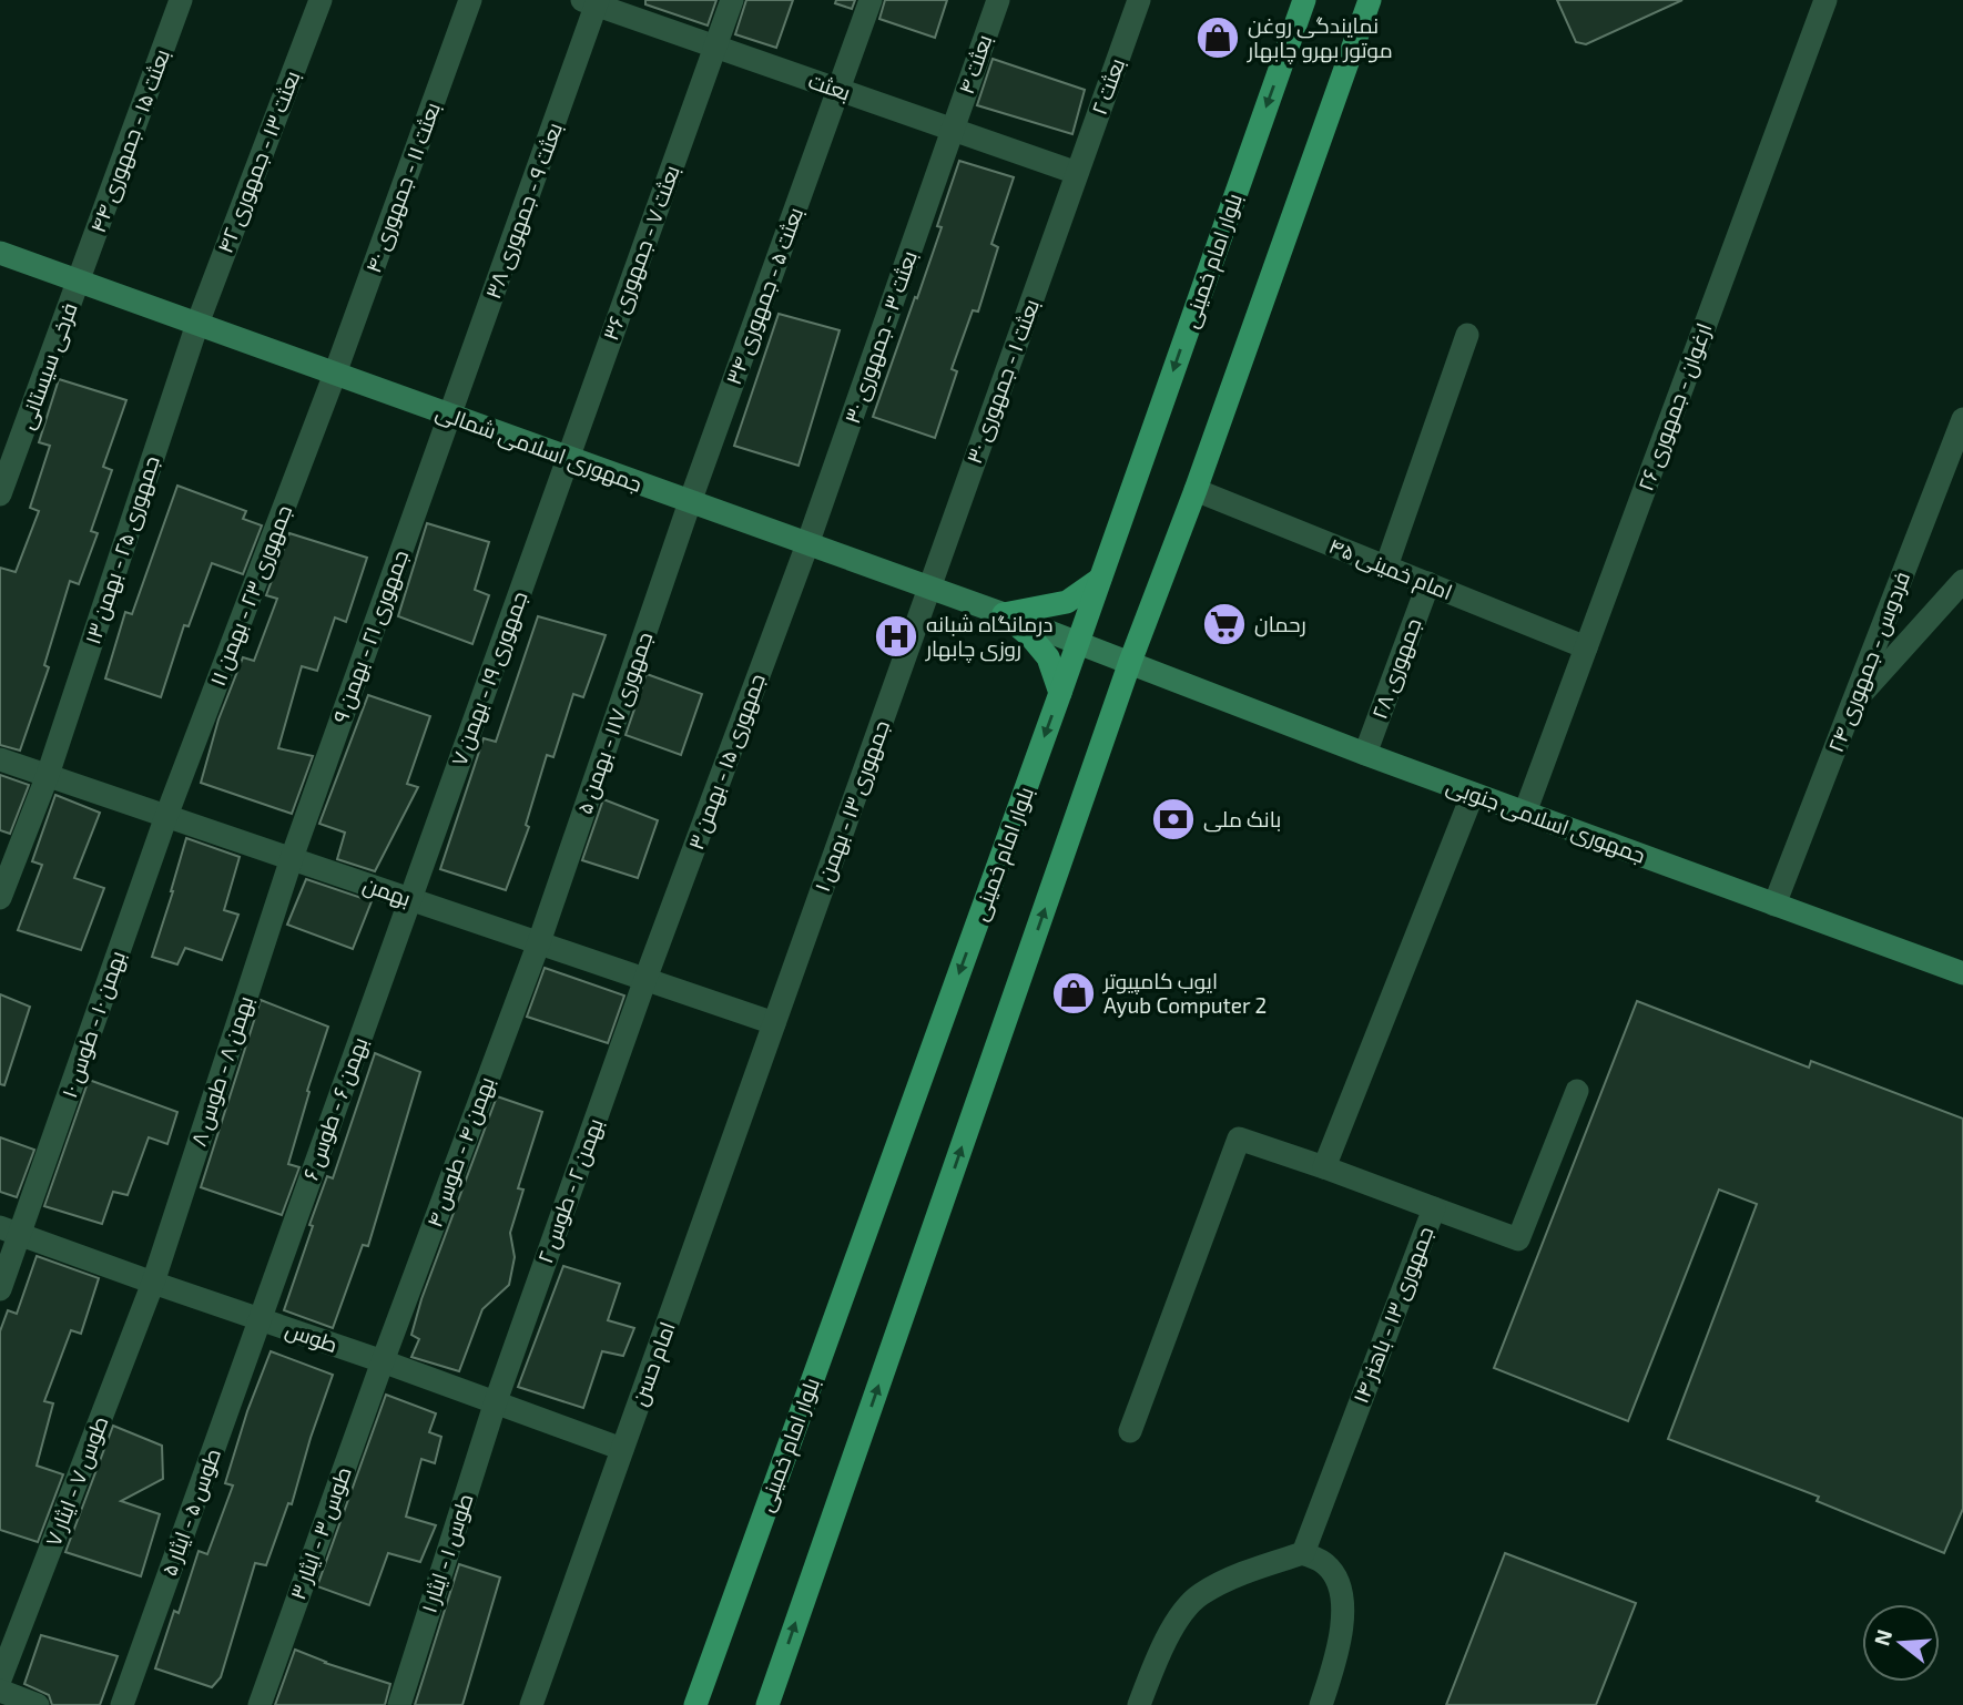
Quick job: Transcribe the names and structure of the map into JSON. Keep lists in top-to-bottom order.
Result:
{
  "streets": {
    "main road": ["بلوار امام خمینی"],
    "street": [
      "بعثت ۴",
      "بعثت",
      "بعثت ۲",
      "بعثت ۱۵ - جمهوری ۴۴",
      "بعثت ۱۳ - جمهوری ۴۲",
      "بعثت ۱۱ - جمهوری ۴۰",
      "بعثت ۹ - جمهوری ۳۸",
      "بعثت ۷ - جمهوری ۳۶",
      "بعثت ۵ - جمهوری ۳۴",
      "بعثت ۳ - جمهوری ۳۰",
      "فرخی سیستانی",
      "بعثت ۱ - جمهوری ۳۰",
      "ارغوان - جمهوری ۲۶",
      "جمهوری اسلامی شمالی",
      "جمهوری ۲۵ - بهمن ۱۳",
      "امام خمینی ۴۵",
      "جمهوری ۲۳ - بهمن ۱۱",
      "جمهوری ۲۱ - بهمن ۹",
      "فردوس - جمهوری ۲۴",
      "جمهوری ۲۸",
      "جمهوری ۱۹ - بهمن ۷",
      "جمهوری ۱۱۷ - بهمن ۵",
      "جمهوری ۱۵ - بهمن ۳",
      "جمهوری ۱۳ - بهمن ۱",
      "جمهوری اسلامی جنوبی",
      "بهمن",
      "بهمن ۱۰ - طوس ۱۰",
      "بهمن ۸ - طوس ۸",
      "بهمن ۶ - طوس ۶",
      "بهمن ۴ - طوس ۴",
      "بهمن ۲ - طوس ۲",
      "جمهوری ۱۳ - باهنر ۱۴",
      "طوس",
      "امام حسن",
      "طوس ۷ - ایثار ۷",
      "طوس ۵ - ایثار ۵",
      "طوس ۳ - ایثار ۳",
      "طوس ۱ - ایثار ۱"
    ]
  },
  "crossings": [
    ["بعثت ۴", "بعثت"],
    ["بعثت ۴", "بعثت ۳ - جمهوری ۳۰"],
    ["بعثت", "بعثت ۲"],
    ["بعثت", "بعثت ۹ - جمهوری ۳۸"],
    ["بعثت", "بعثت ۷ - جمهوری ۳۶"],
    ["بعثت", "بعثت ۵ - جمهوری ۳۴"],
    ["بعثت", "بعثت ۳ - جمهوری ۳۰"],
    ["بعثت", "بعثت ۱ - جمهوری ۳۰"],
    ["بعثت ۲", "بعثت ۱ - جمهوری ۳۰"],
    ["بعثت ۱۵ - جمهوری ۴۴", "فرخی سیستانی"],
    ["بعثت ۱۵ - جمهوری ۴۴", "جمهوری اسلامی شمالی"],
    ["بعثت ۱۳ - جمهوری ۴۲", "جمهوری اسلامی شمالی"],
    ["بعثت ۱۳ - جمهوری ۴۲", "جمهوری ۲۵ - بهمن ۱۳"],
    ["بعثت ۱۱ - جمهوری ۴۰", "جمهوری اسلامی شمالی"],
    ["بعثت ۱۱ - جمهوری ۴۰", "جمهوری ۲۳ - بهمن ۱۱"],
    ["بعثت ۹ - جمهوری ۳۸", "جمهوری اسلامی شمالی"],
    ["بعثت ۹ - جمهوری ۳۸", "جمهوری ۲۱ - بهمن ۹"],
    ["بعثت ۷ - جمهوری ۳۶", "جمهوری اسلامی شمالی"],
    ["بعثت ۷ - جمهوری ۳۶", "جمهوری ۱۹ - بهمن ۷"],
    ["بلوار امام خمینی", "جمهوری اسلامی شمالی"],
    ["بعثت ۵ - جمهوری ۳۴", "جمهوری اسلامی شمالی"],
    ["بعثت ۵ - جمهوری ۳۴", "جمهوری ۱۱۷ - بهمن ۵"],
    ["بعثت ۳ - جمهوری ۳۰", "جمهوری اسلامی شمالی"],
    ["بعثت ۳ - جمهوری ۳۰", "جمهوری ۱۵ - بهمن ۳"],
    ["فرخی سیستانی", "جمهوری اسلامی شمالی"],
    ["بعثت ۱ - جمهوری ۳۰", "جمهوری اسلامی شمالی"],
    ["بعثت ۱ - جمهوری ۳۰", "جمهوری ۱۳ - بهمن ۱"],
    ["ارغوان - جمهوری ۲۶", "امام خمینی ۴۵"],
    ["ارغوان - جمهوری ۲۶", "جمهوری اسلامی جنوبی"],
    ["جمهوری اسلامی شمالی", "جمهوری ۲۵ - بهمن ۱۳"],
    ["جمهوری اسلامی شمالی", "جمهوری ۲۳ - بهمن ۱۱"],
    ["جمهوری اسلامی شمالی", "جمهوری ۲۱ - بهمن ۹"],
    ["جمهوری اسلامی شمالی", "جمهوری ۱۹ - بهمن ۷"],
    ["جمهوری اسلامی شمالی", "جمهوری ۱۱۷ - بهمن ۵"],
    ["جمهوری اسلامی شمالی", "جمهوری ۱۵ - بهمن ۳"],
    ["جمهوری اسلامی شمالی", "جمهوری ۱۳ - بهمن ۱"],
    ["جمهوری اسلامی شمالی", "جمهوری اسلامی جنوبی"],
    ["جمهوری ۲۵ - بهمن ۱۳", "بهمن"],
    ["امام خمینی ۴۵", "جمهوری ۲۸"],
    ["جمهوری ۲۳ - بهمن ۱۱", "بهمن"],
    ["جمهوری ۲۳ - بهمن ۱۱", "بهمن ۱۰ - طوس ۱۰"],
    ["جمهوری ۲۱ - بهمن ۹", "بهمن"],
    ["جمهوری ۲۱ - بهمن ۹", "بهمن ۸ - طوس ۸"],
    ["فردوس - جمهوری ۲۴", "جمهوری اسلامی جنوبی"],
    ["جمهوری ۲۸", "جمهوری اسلامی جنوبی"],
    ["جمهوری ۱۹ - بهمن ۷", "بهمن"],
    ["جمهوری ۱۹ - بهمن ۷", "بهمن ۶ - طوس ۶"],
    ["جمهوری ۱۱۷ - بهمن ۵", "بهمن"],
    ["جمهوری ۱۱۷ - بهمن ۵", "بهمن ۴ - طوس ۴"],
    ["جمهوری ۱۵ - بهمن ۳", "بهمن"],
    ["جمهوری ۱۵ - بهمن ۳", "بهمن ۲ - طوس ۲"],
    ["جمهوری ۱۳ - بهمن ۱", "بهمن"],
    ["جمهوری ۱۳ - بهمن ۱", "امام حسن"],
    ["بهمن", "بهمن ۱۰ - طوس ۱۰"],
    ["بهمن", "بهمن ۸ - طوس ۸"],
    ["بهمن", "بهمن ۶ - طوس ۶"],
    ["بهمن", "بهمن ۴ - طوس ۴"],
    ["بهمن", "بهمن ۲ - طوس ۲"],
    ["بهمن", "امام حسن"],
    ["بهمن ۱۰ - طوس ۱۰", "طوس"],
    ["بهمن ۸ - طوس ۸", "طوس"],
    ["بهمن ۸ - طوس ۸", "طوس ۷ - ایثار ۷"],
    ["بهمن ۶ - طوس ۶", "طوس"],
    ["بهمن ۶ - طوس ۶", "طوس ۵ - ایثار ۵"],
    ["بهمن ۴ - طوس ۴", "طوس"],
    ["بهمن ۴ - طوس ۴", "طوس ۳ - ایثار ۳"],
    ["بهمن ۲ - طوس ۲", "طوس"],
    ["بهمن ۲ - طوس ۲", "طوس ۱ - ایثار ۱"],
    ["طوس", "امام حسن"],
    ["طوس", "طوس ۷ - ایثار ۷"],
    ["طوس", "طوس ۵ - ایثار ۵"],
    ["طوس", "طوس ۳ - ایثار ۳"],
    ["طوس", "طوس ۱ - ایثار ۱"]
  ],
  "places": {
    "shop": ["نمایندگی روغن موتور بهرو چابهار", "ایوب کامپیوتر Ayub Computer 2"],
    "supermarket": ["رحمان"],
    "hospital": ["درمانگاه شبانه روزی چابهار"],
    "bank": ["بانک ملی"]
  },
  "north": "left"
}
